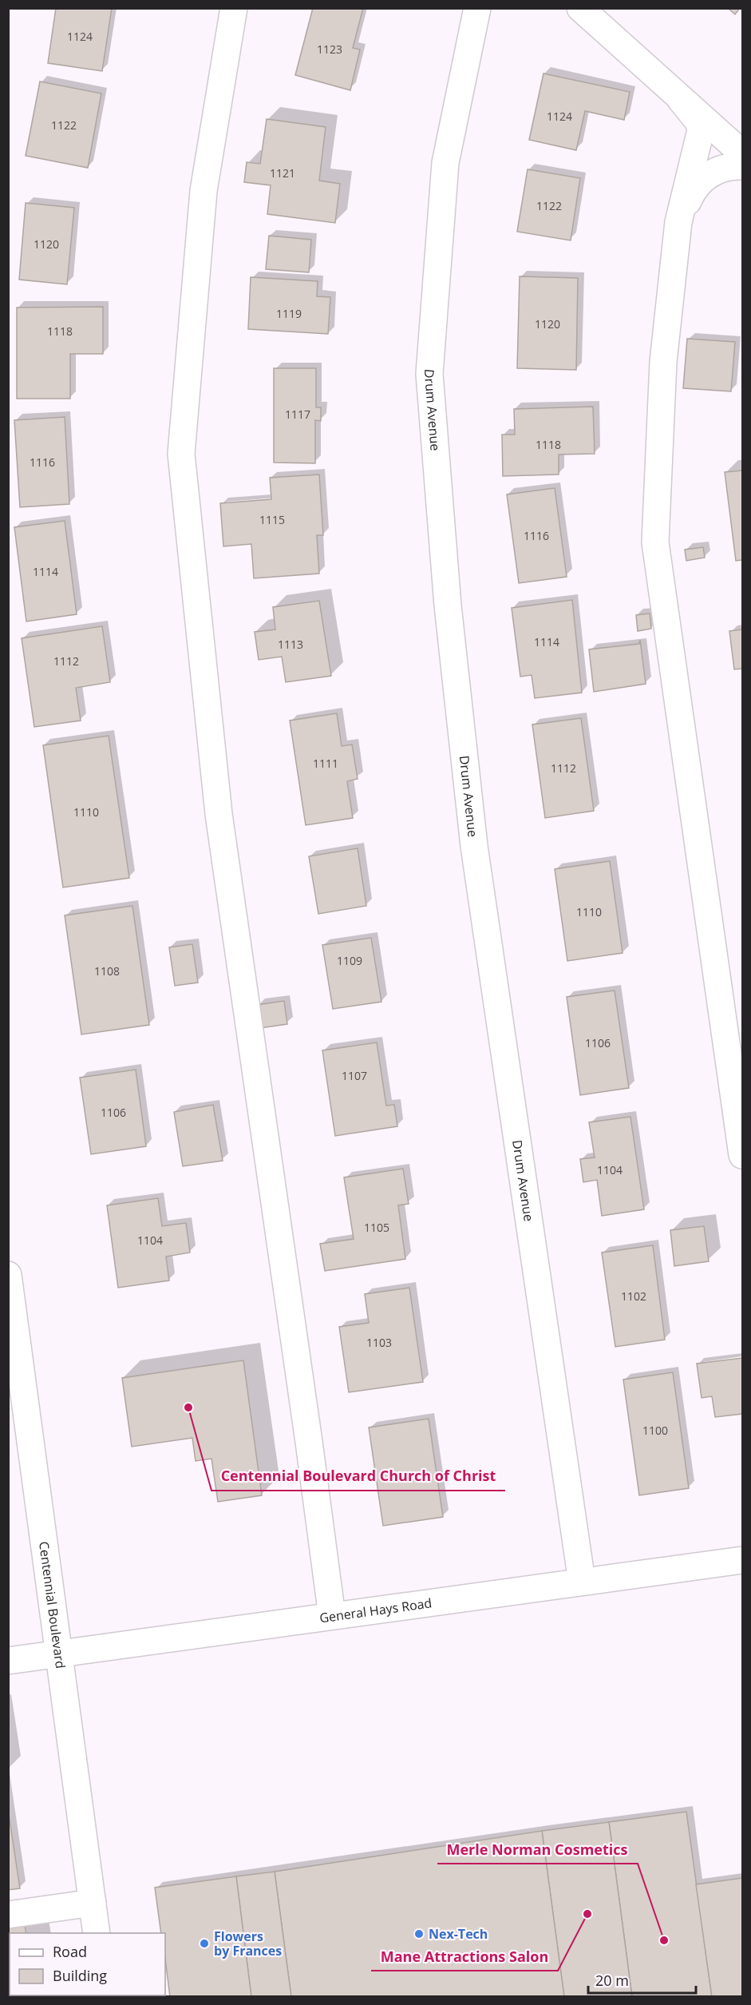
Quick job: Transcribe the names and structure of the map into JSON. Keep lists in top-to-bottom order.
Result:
{
  "streets": {
    "street": ["Drum Avenue", "Centennial Boulevard", "General Hays Road"]
  },
  "crossings": [
    ["Drum Avenue", "General Hays Road"],
    ["Centennial Boulevard", "General Hays Road"]
  ],
  "places": [
    "Centennial Boulevard Church of Christ",
    "Mane Attractions Salon",
    "Nex-Tech",
    "Merle Norman Cosmetics",
    "Flowers by Frances"
  ],
  "house_numbers": [
    "1124",
    "1123",
    "1124",
    "1122",
    "1121",
    "1122",
    "1120",
    "1119",
    "1120",
    "1118",
    "1117",
    "1118",
    "1116",
    "1115",
    "1116",
    "1114",
    "1114",
    "1113",
    "1112",
    "1111",
    "1112",
    "1110",
    "1110",
    "1109",
    "1108",
    "1106",
    "1107",
    "1106",
    "1104",
    "1105",
    "1104",
    "1102",
    "1103",
    "1100"
  ],
  "legend": ["Road", "Building"],
  "scale_bar": "20 m"
}
